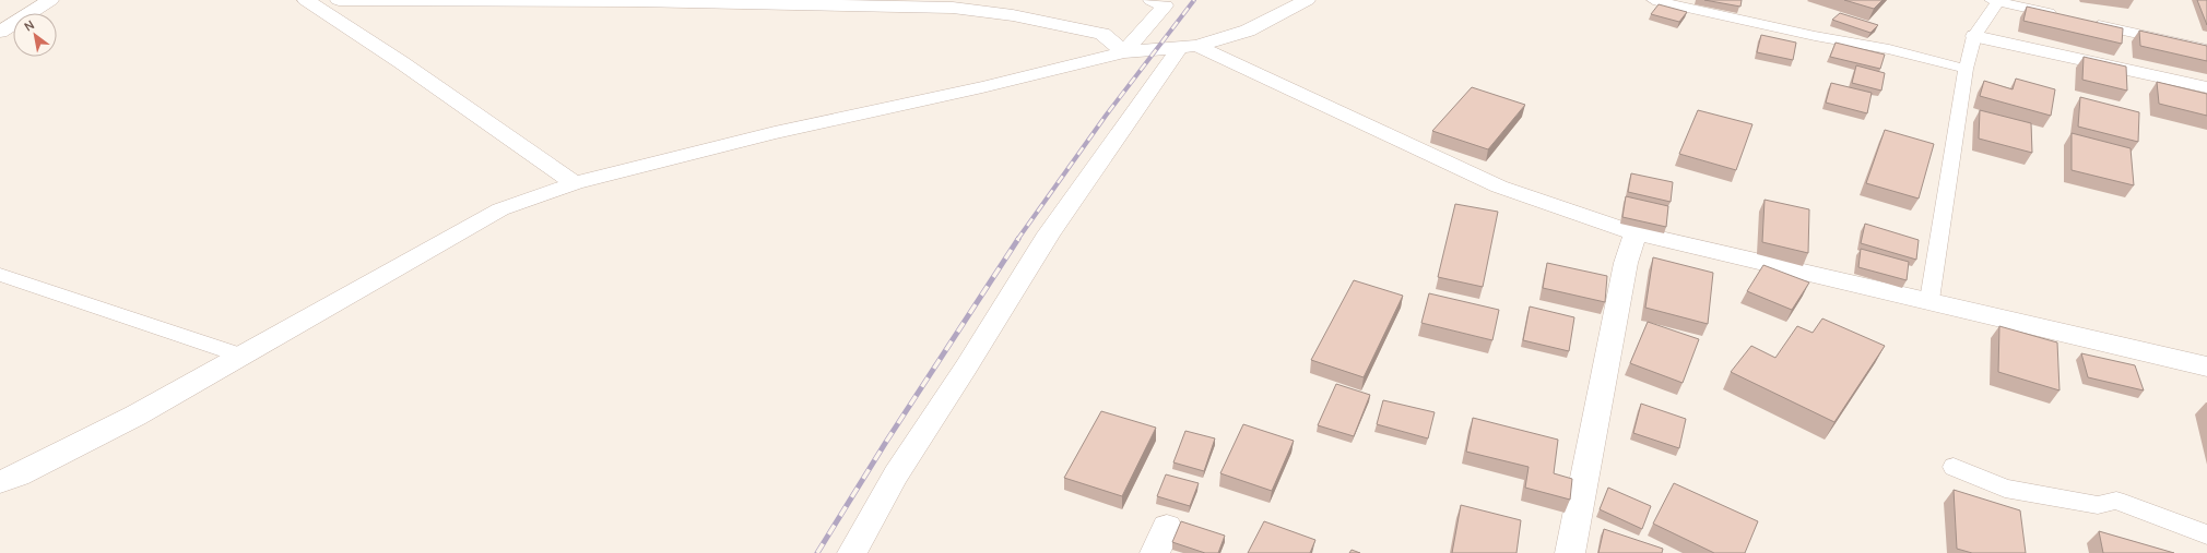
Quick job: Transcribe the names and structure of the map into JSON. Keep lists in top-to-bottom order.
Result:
{
  "north": "top left"
}
